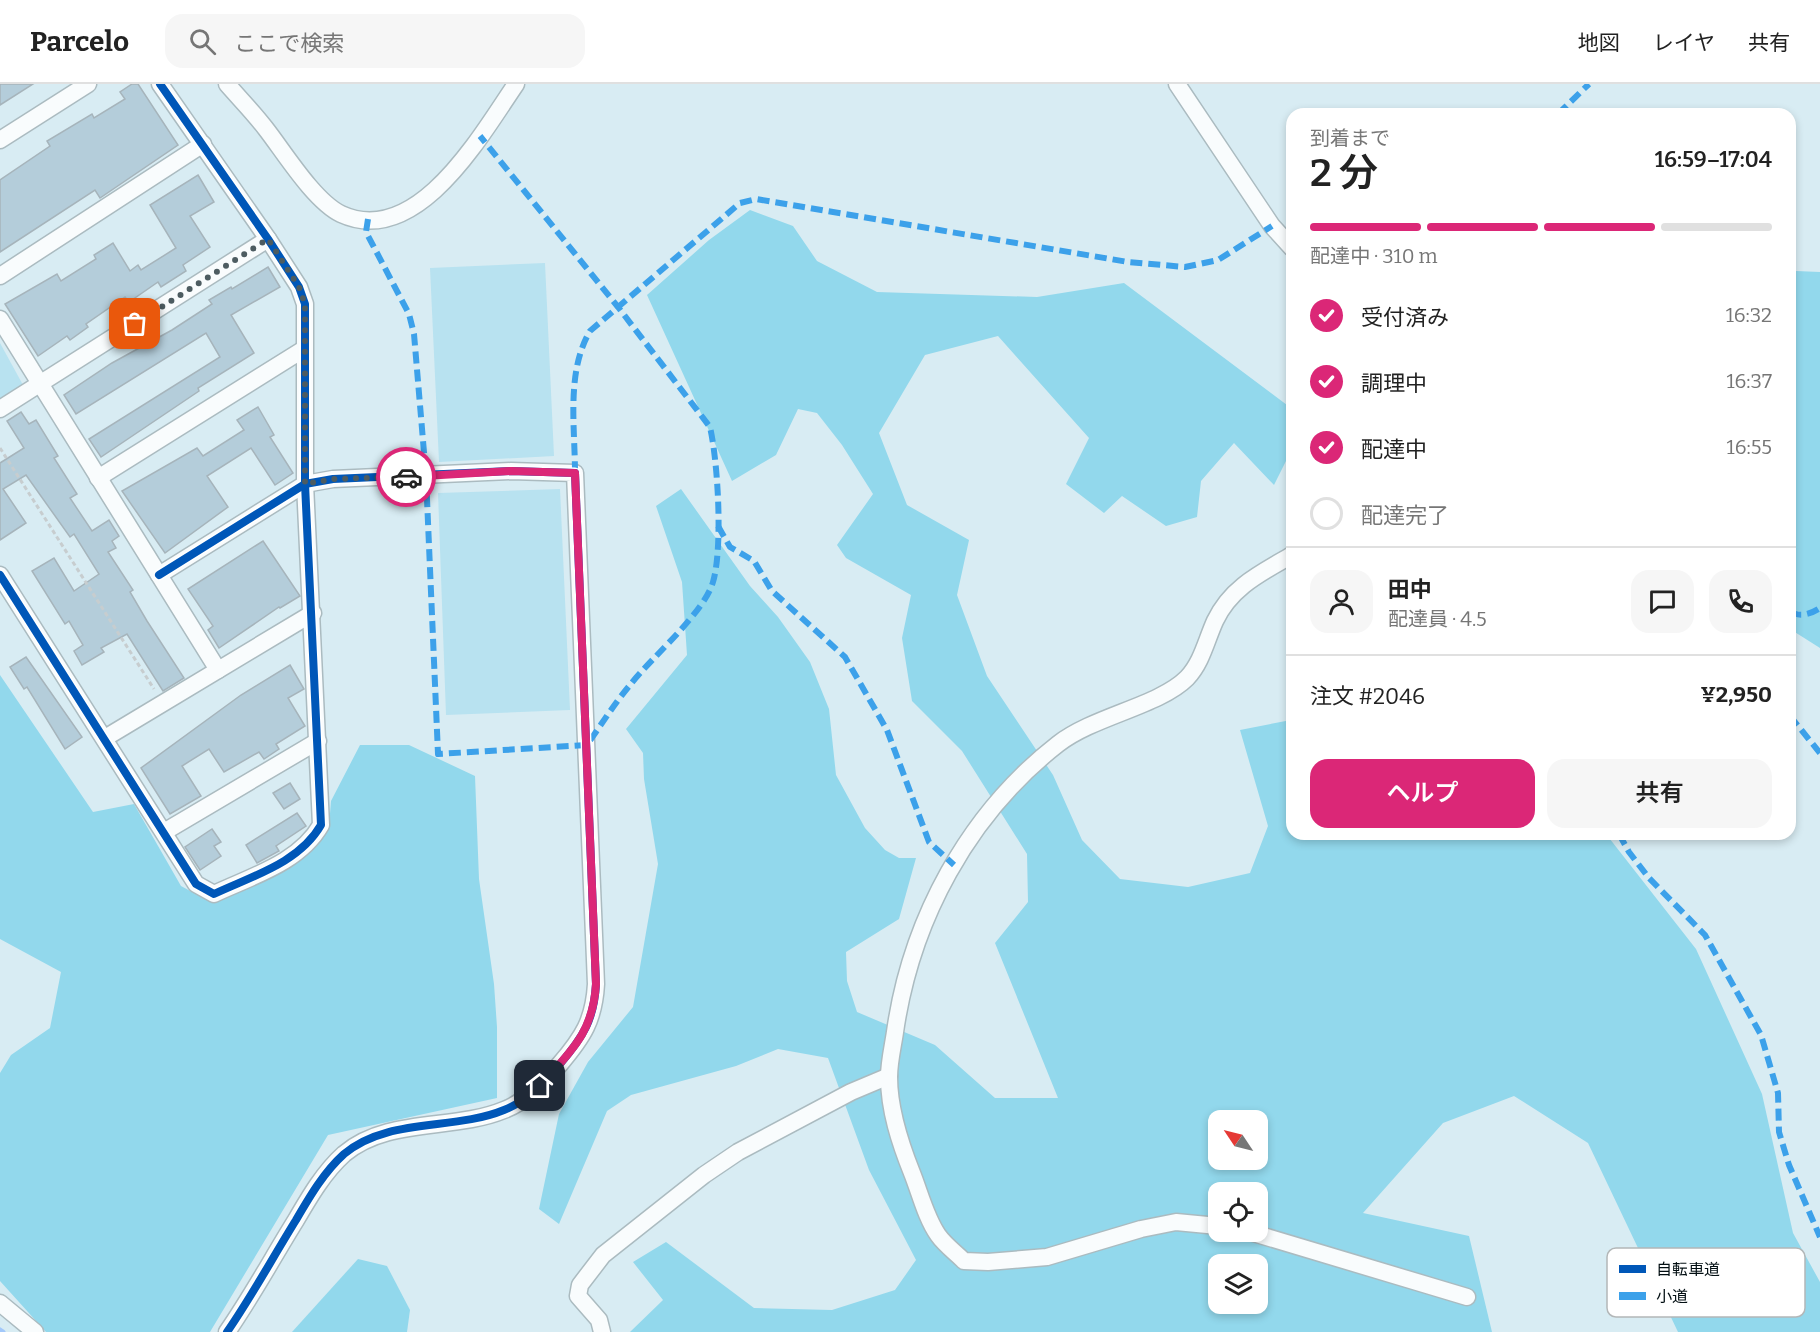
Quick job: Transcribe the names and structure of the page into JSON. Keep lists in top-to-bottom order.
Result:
{
  "legend": ["自転車道", "小道"],
  "north": "top left",
  "page": {
    "header": "Parcelo",
    "search": "ここで検索",
    "nav": ["地図", "レイヤ", "共有"],
    "heading": ["2 分", "到着まで", "16:59–17:04"],
    "panel": [
      "田中",
      "配達員 · 4.5",
      "注文 #2046",
      "¥2,950"
    ],
    "bar": "配達中 · 310 m",
    "list": [
      ["受付済み", "16:32"],
      ["調理中", "16:37"],
      ["配達中", "16:55"],
      "配達完了"
    ],
    "buttons": ["ヘルプ", "共有"]
  }
}
